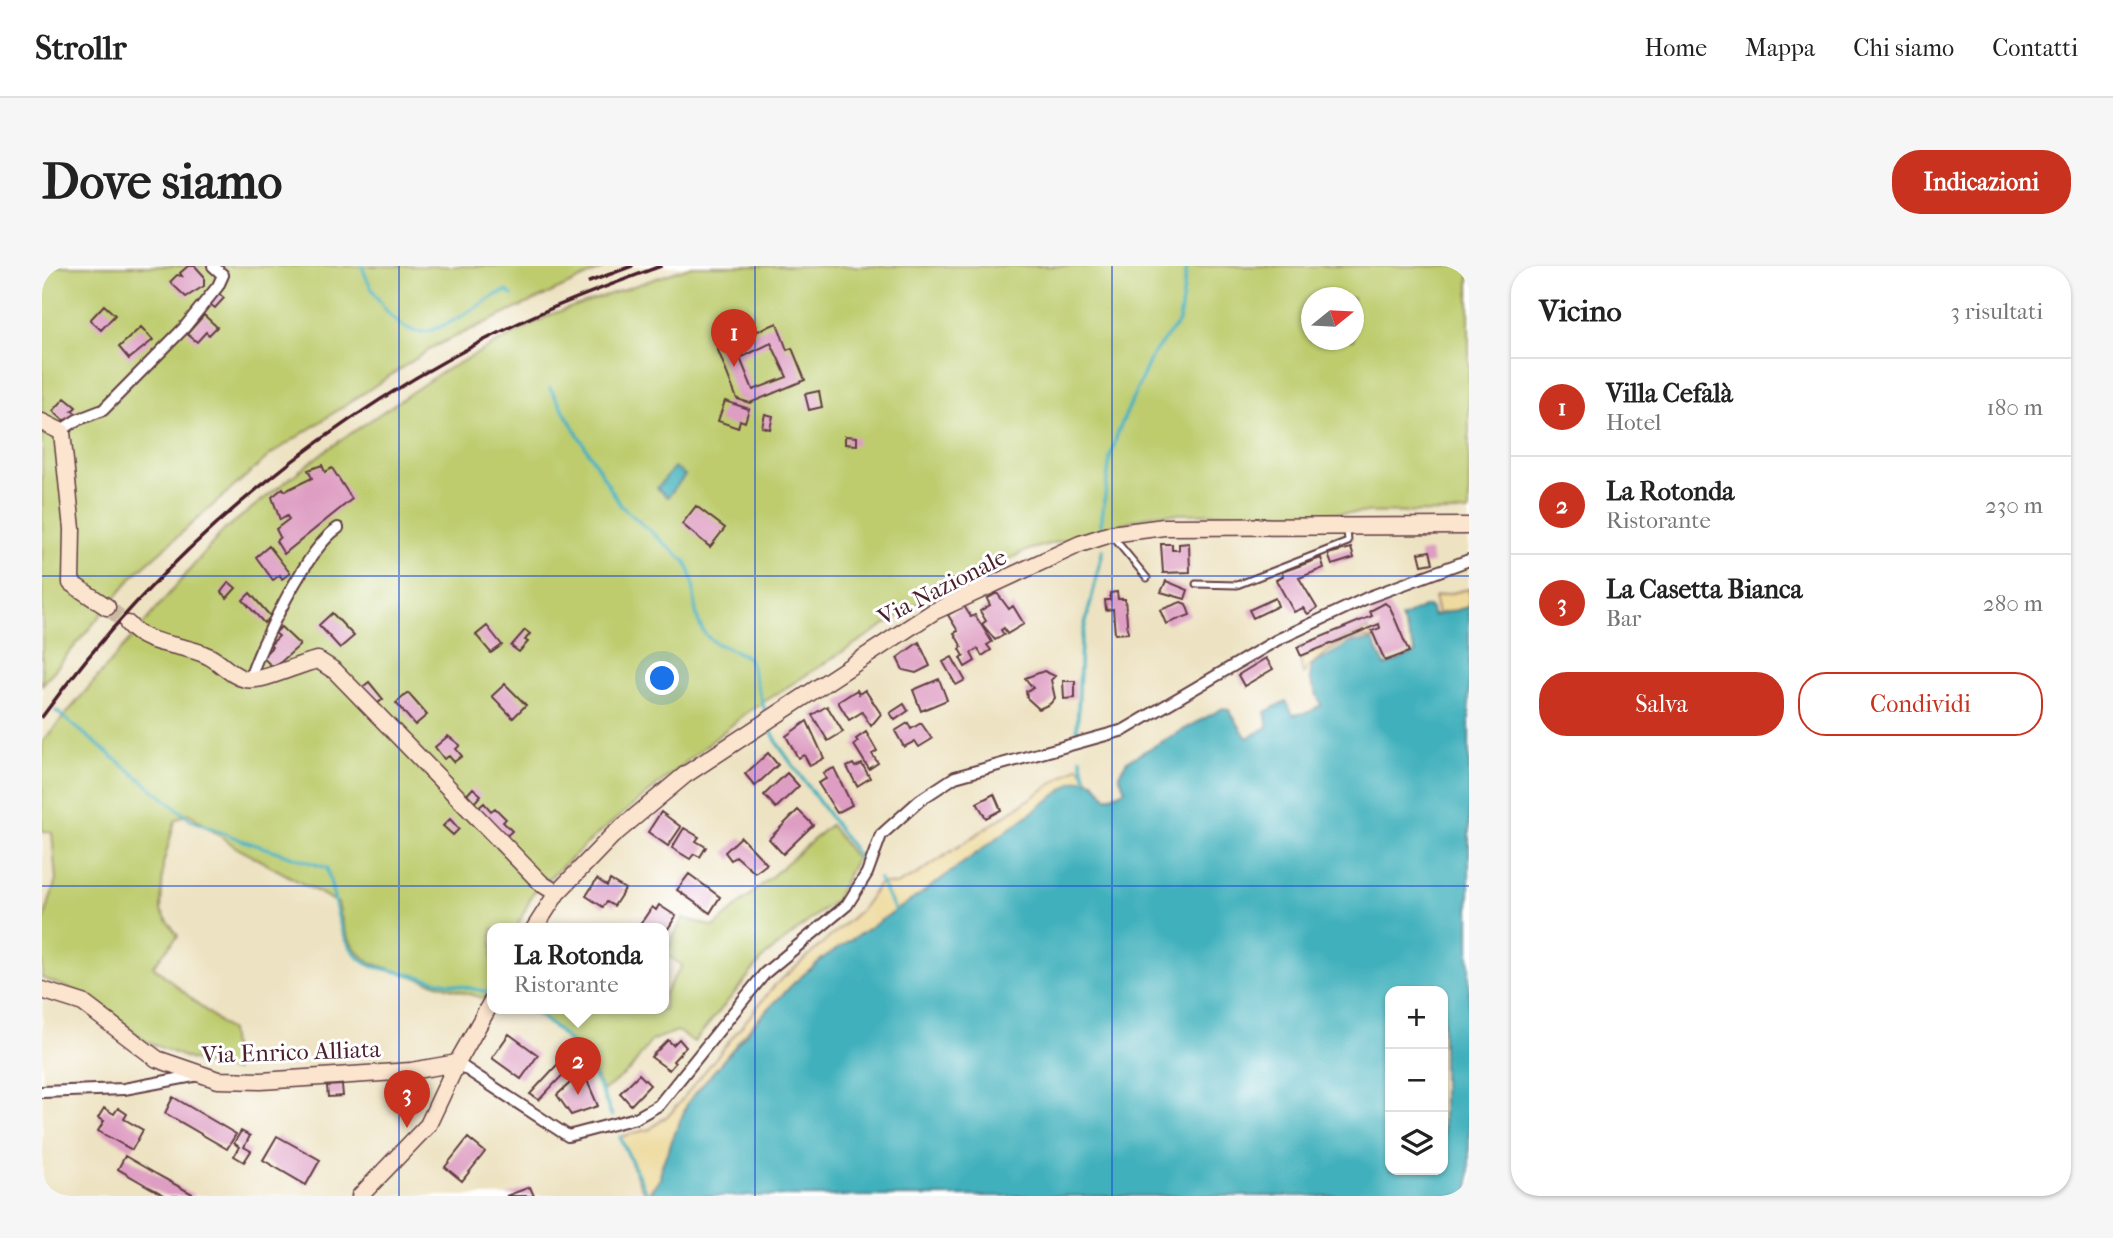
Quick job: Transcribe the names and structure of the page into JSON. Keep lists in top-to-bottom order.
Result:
{
  "streets": {
    "main road": ["Via Nazionale", "Via Enrico Alliata"]
  },
  "north": "right",
  "page": {
    "header": "Strollr",
    "nav": [
      "Home",
      "Mappa",
      "Chi siamo",
      "Contatti"
    ],
    "buttons": [
      "Indicazioni",
      ["Salva", "Condividi"]
    ],
    "title": "Dove siamo",
    "heading": ["Vicino", "3 risultati"],
    "pins": ["1", "2", "3"],
    "list": [
      {
        "mark": "1",
        "name": "Villa Cefalà",
        "note": "Hotel",
        "value": "180 m"
      },
      {
        "mark": "2",
        "name": "La Rotonda",
        "note": "Ristorante",
        "value": "230 m"
      },
      {
        "mark": "3",
        "name": "La Casetta Bianca",
        "note": "Bar",
        "value": "280 m"
      }
    ],
    "popup": ["La Rotonda", "Ristorante"],
    "map_buttons": ["+", "−"]
  }
}
